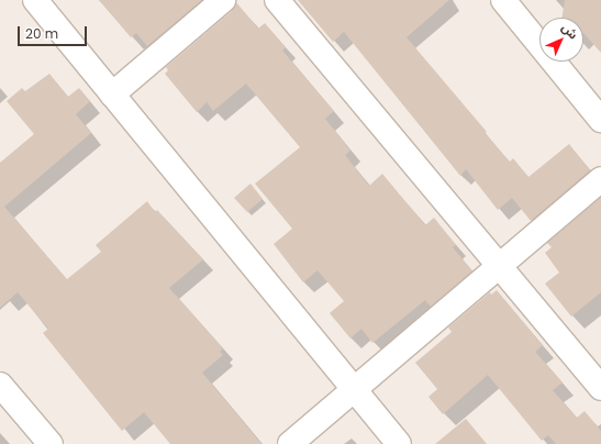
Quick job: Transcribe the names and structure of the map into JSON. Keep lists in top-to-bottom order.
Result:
{
  "scale_bar": "20 m",
  "north": "top right"
}
